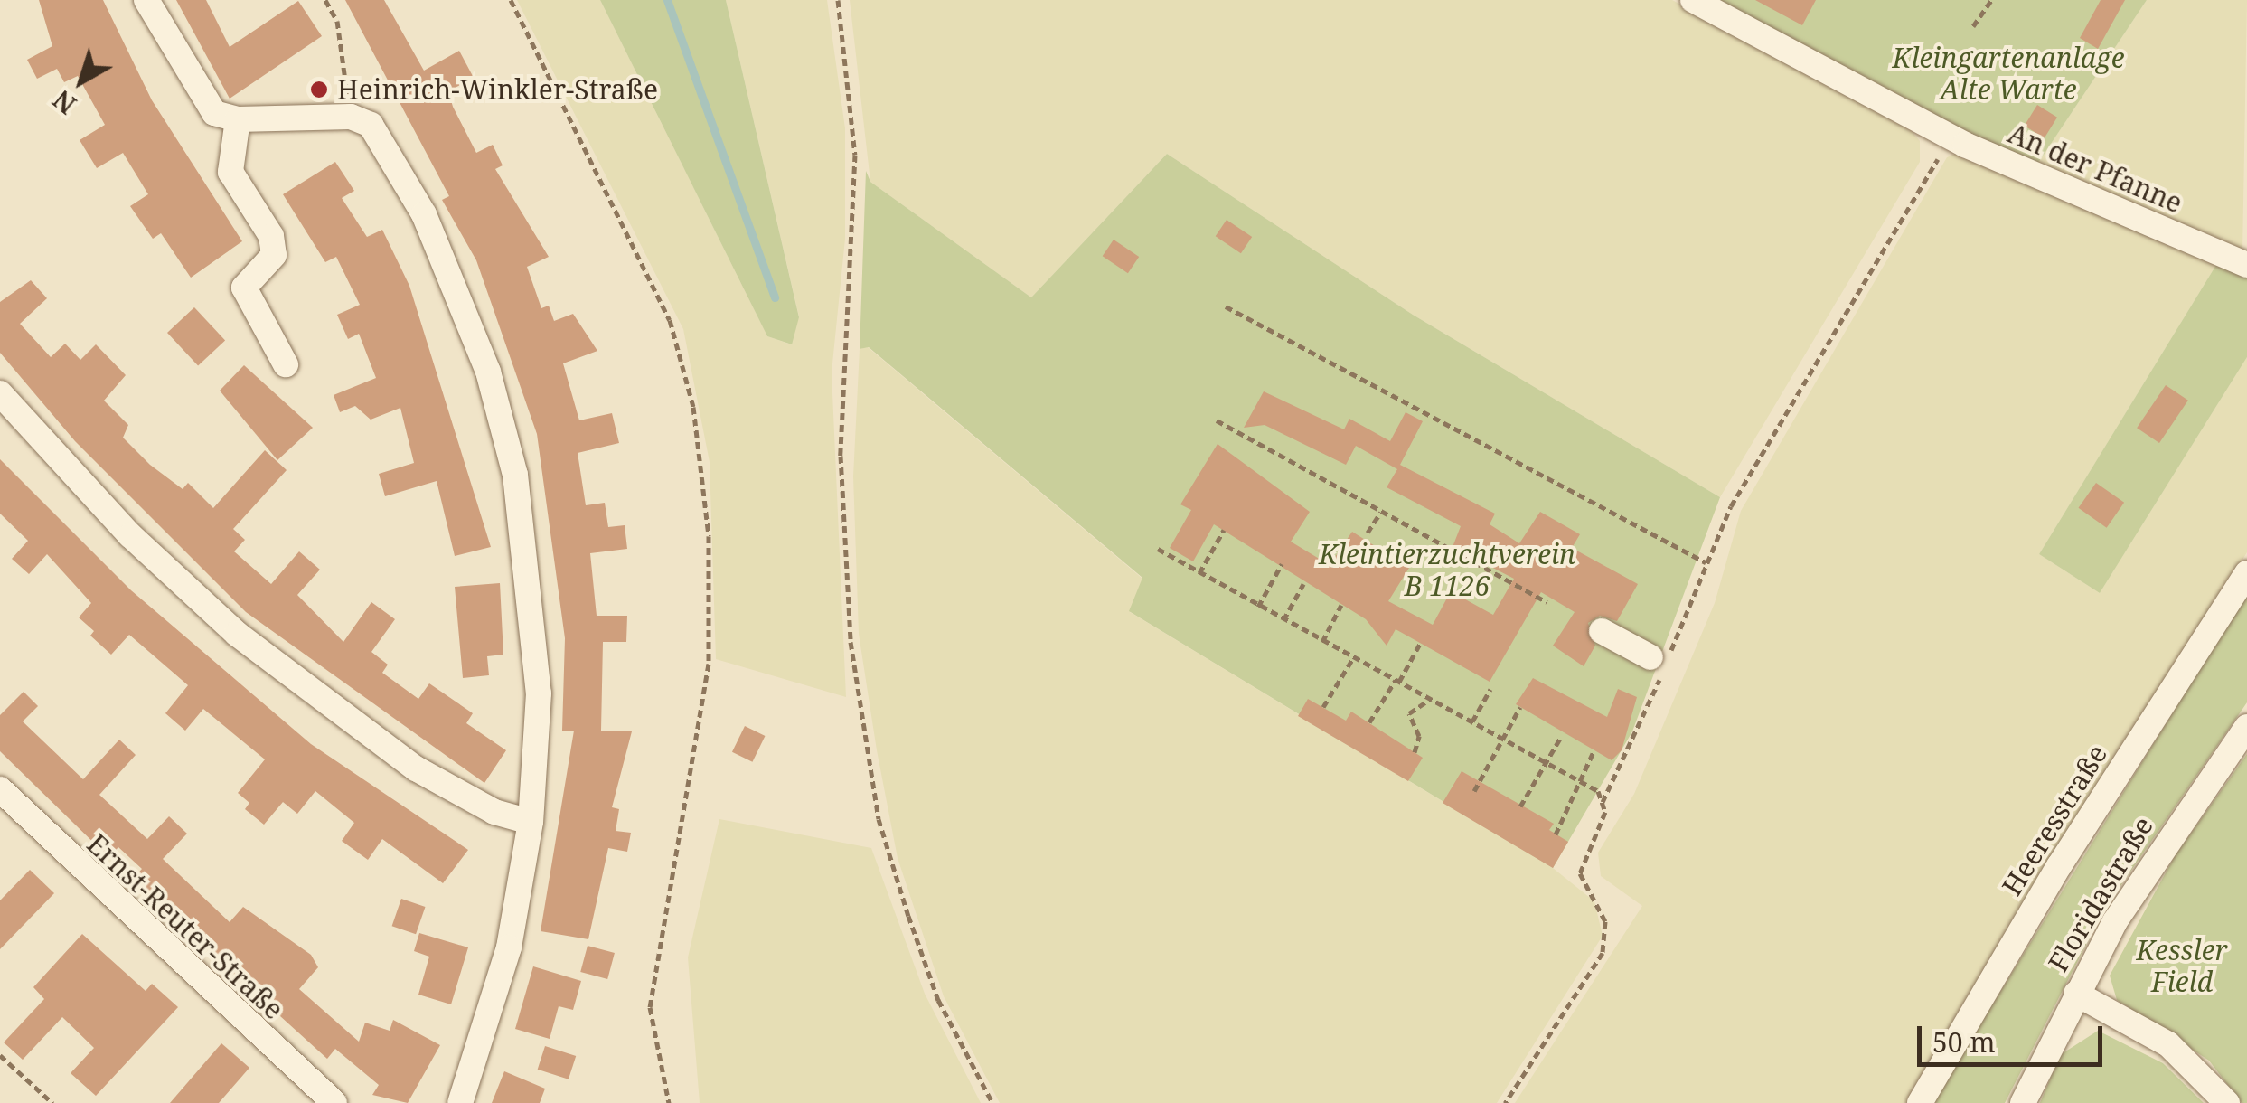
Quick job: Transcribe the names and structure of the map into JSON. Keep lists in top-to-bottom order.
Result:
{
  "streets": {
    "street": [
      "An der Pfanne",
      "Heeresstraße",
      "Floridastraße",
      "Ernst-Reuter-Straße"
    ]
  },
  "parks": ["Kleingartenanlage Alte Warte", "Kleintierzuchtverein B 1126", "Kessler Field"],
  "places": ["Heinrich-Winkler-Straße"],
  "scale_bar": "50 m",
  "north": "bottom left"
}
